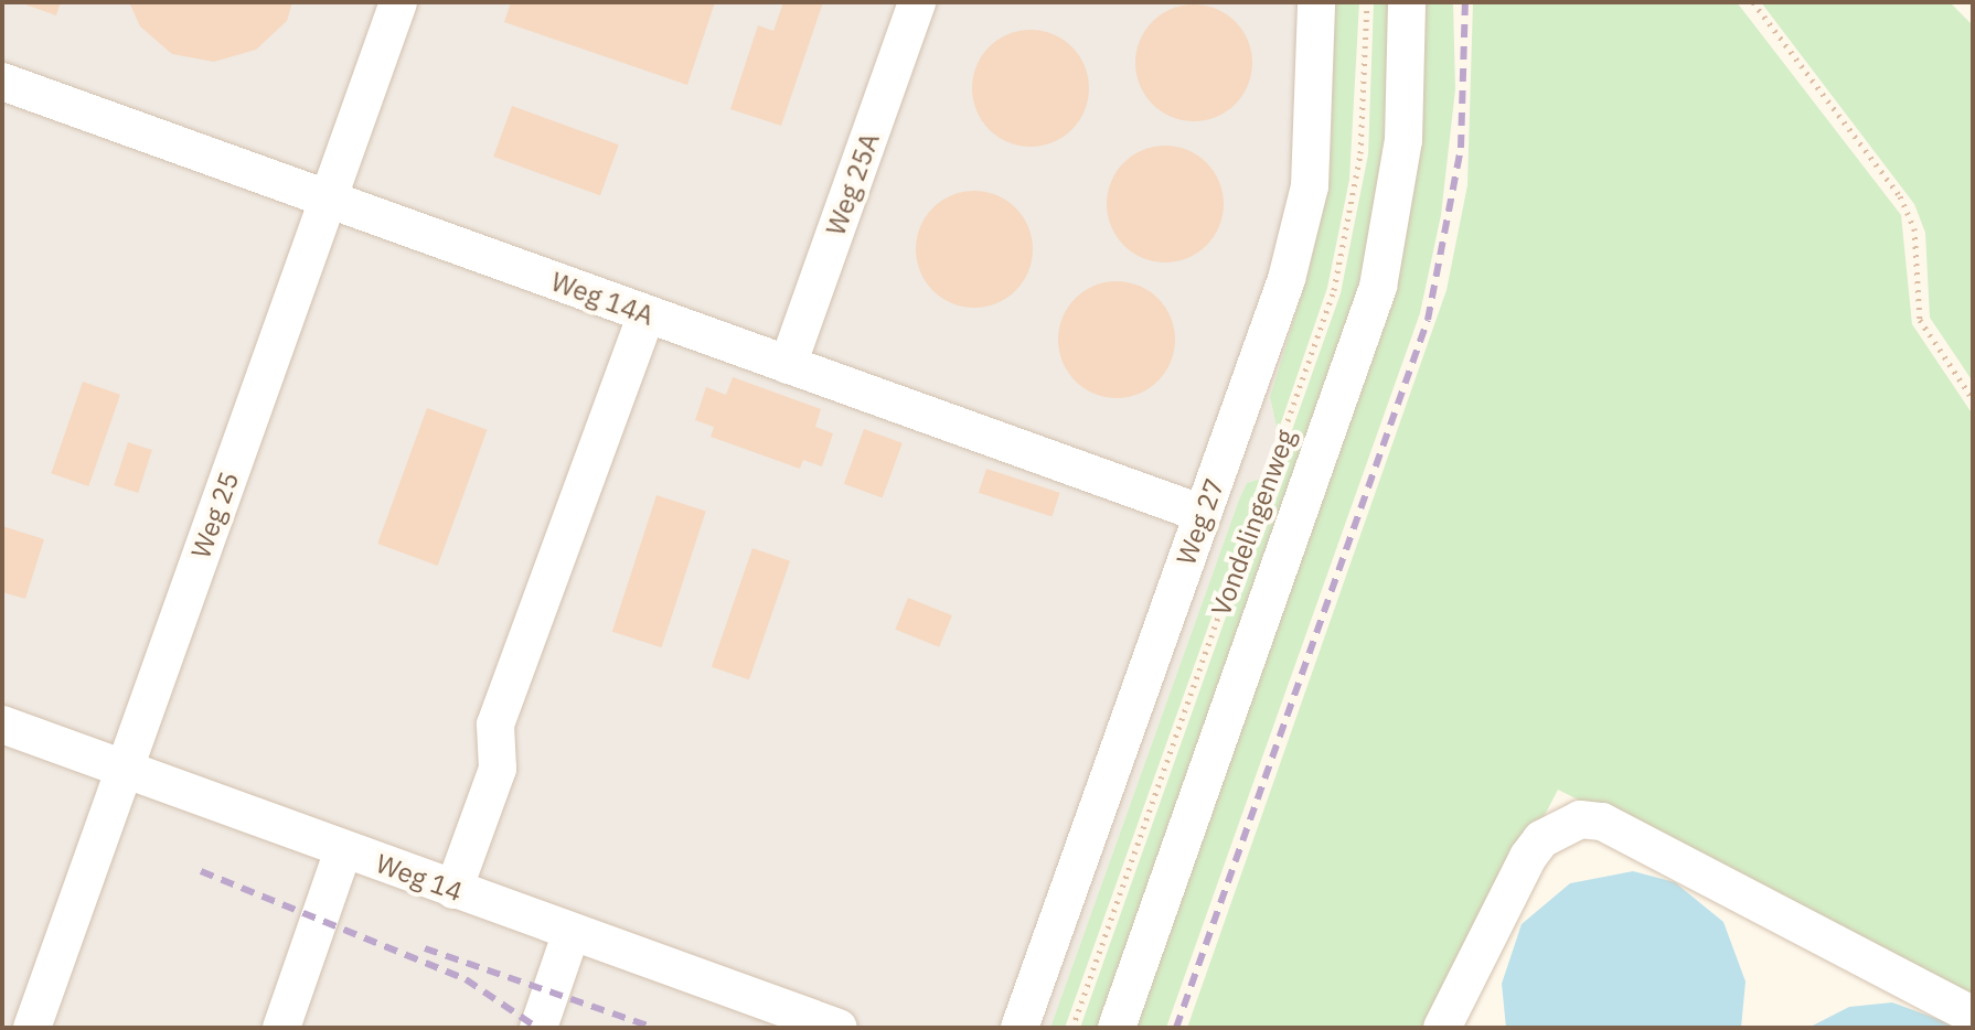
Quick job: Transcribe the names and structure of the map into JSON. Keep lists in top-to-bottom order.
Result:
{
  "streets": {
    "street": [
      "Weg 25A",
      "Weg 14A",
      "Weg 25",
      "Weg 27",
      "Vondelingenweg",
      "Weg 14"
    ]
  },
  "crossings": [
    ["Weg 25A", "Weg 14A"],
    ["Weg 14A", "Weg 25"],
    ["Weg 14A", "Weg 27"],
    ["Weg 25", "Weg 14"]
  ]
}
